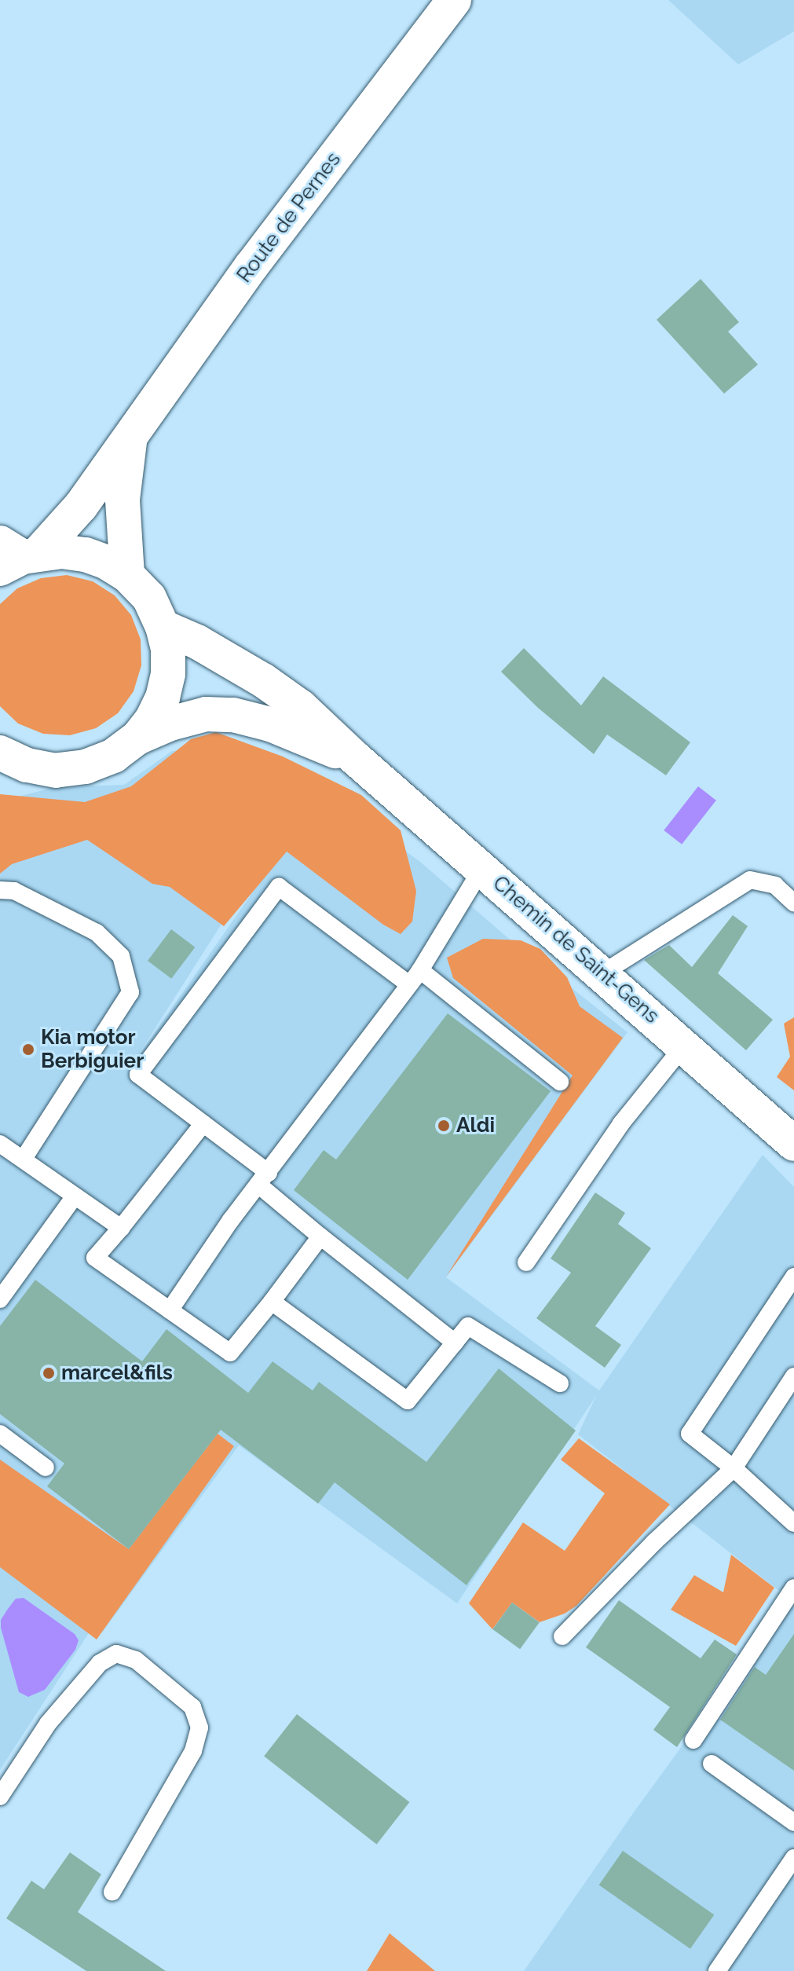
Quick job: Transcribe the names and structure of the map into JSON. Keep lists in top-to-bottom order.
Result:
{
  "streets": {
    "main road": ["Route de Pernes", "Chemin de Saint-Gens"]
  },
  "places": ["Kia motor Berbiguier", "Aldi", "marcel&fils"]
}
